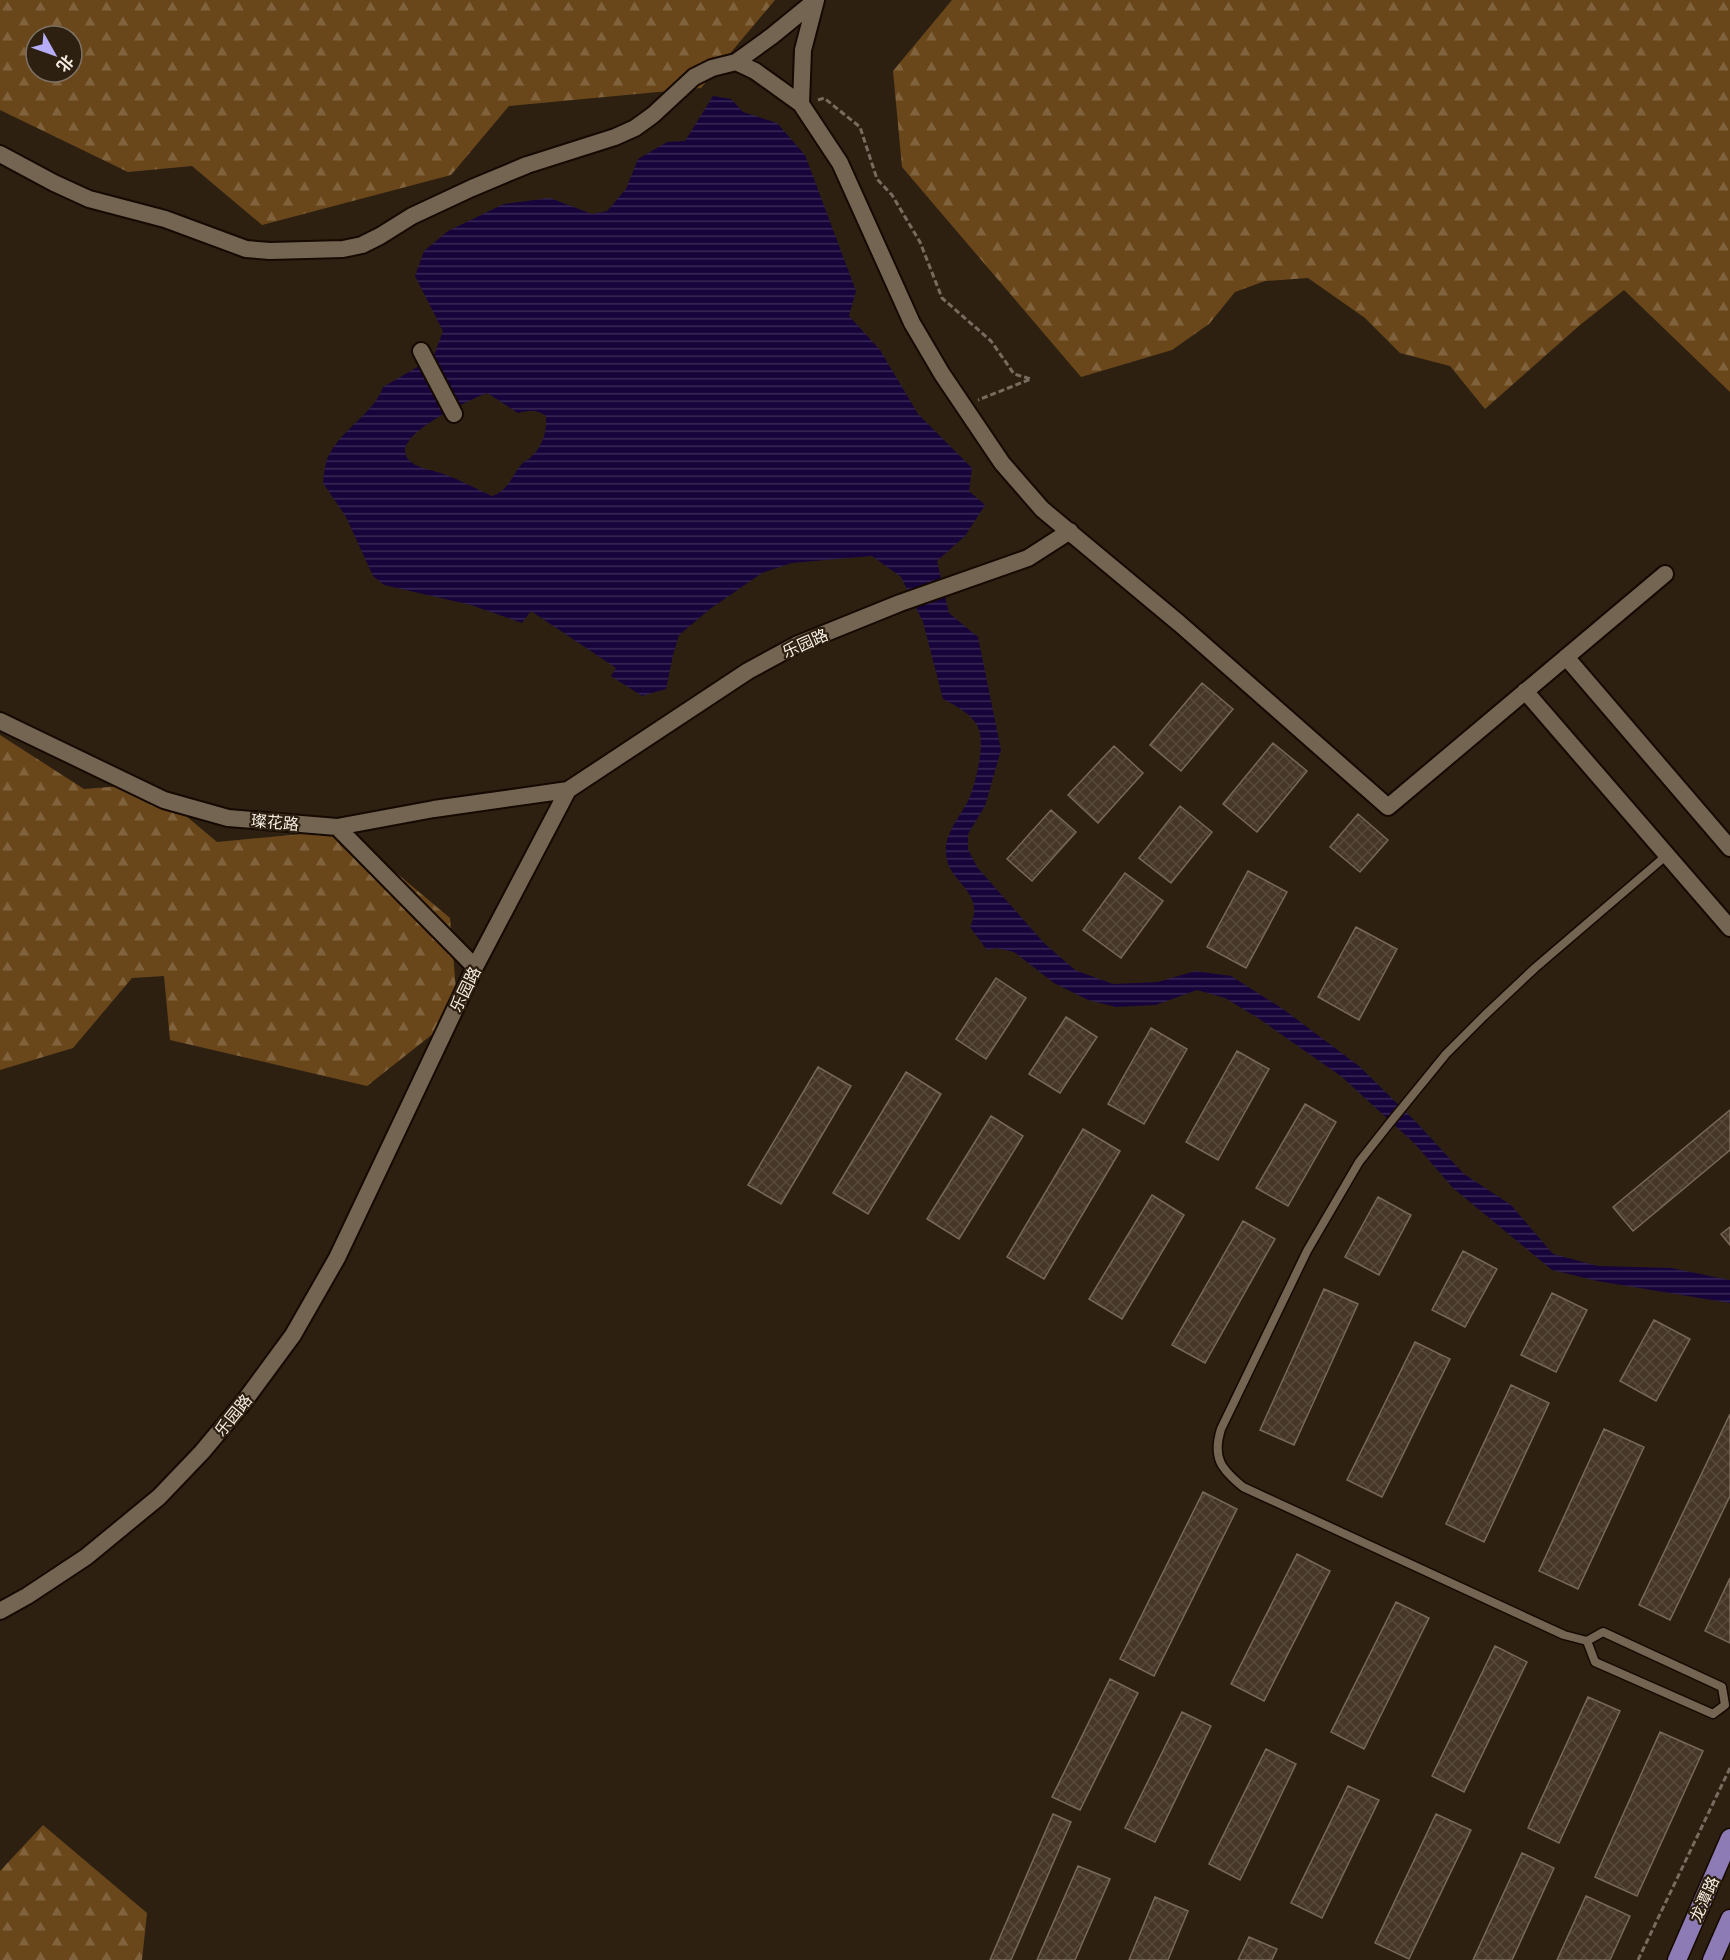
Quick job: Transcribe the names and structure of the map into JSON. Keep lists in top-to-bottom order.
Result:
{
  "streets": {
    "main road": ["龙潭路"],
    "street": ["乐园路", "璨花路"]
  },
  "crossings": [
    ["乐园路", "璨花路"]
  ],
  "north": "bottom right"
}
